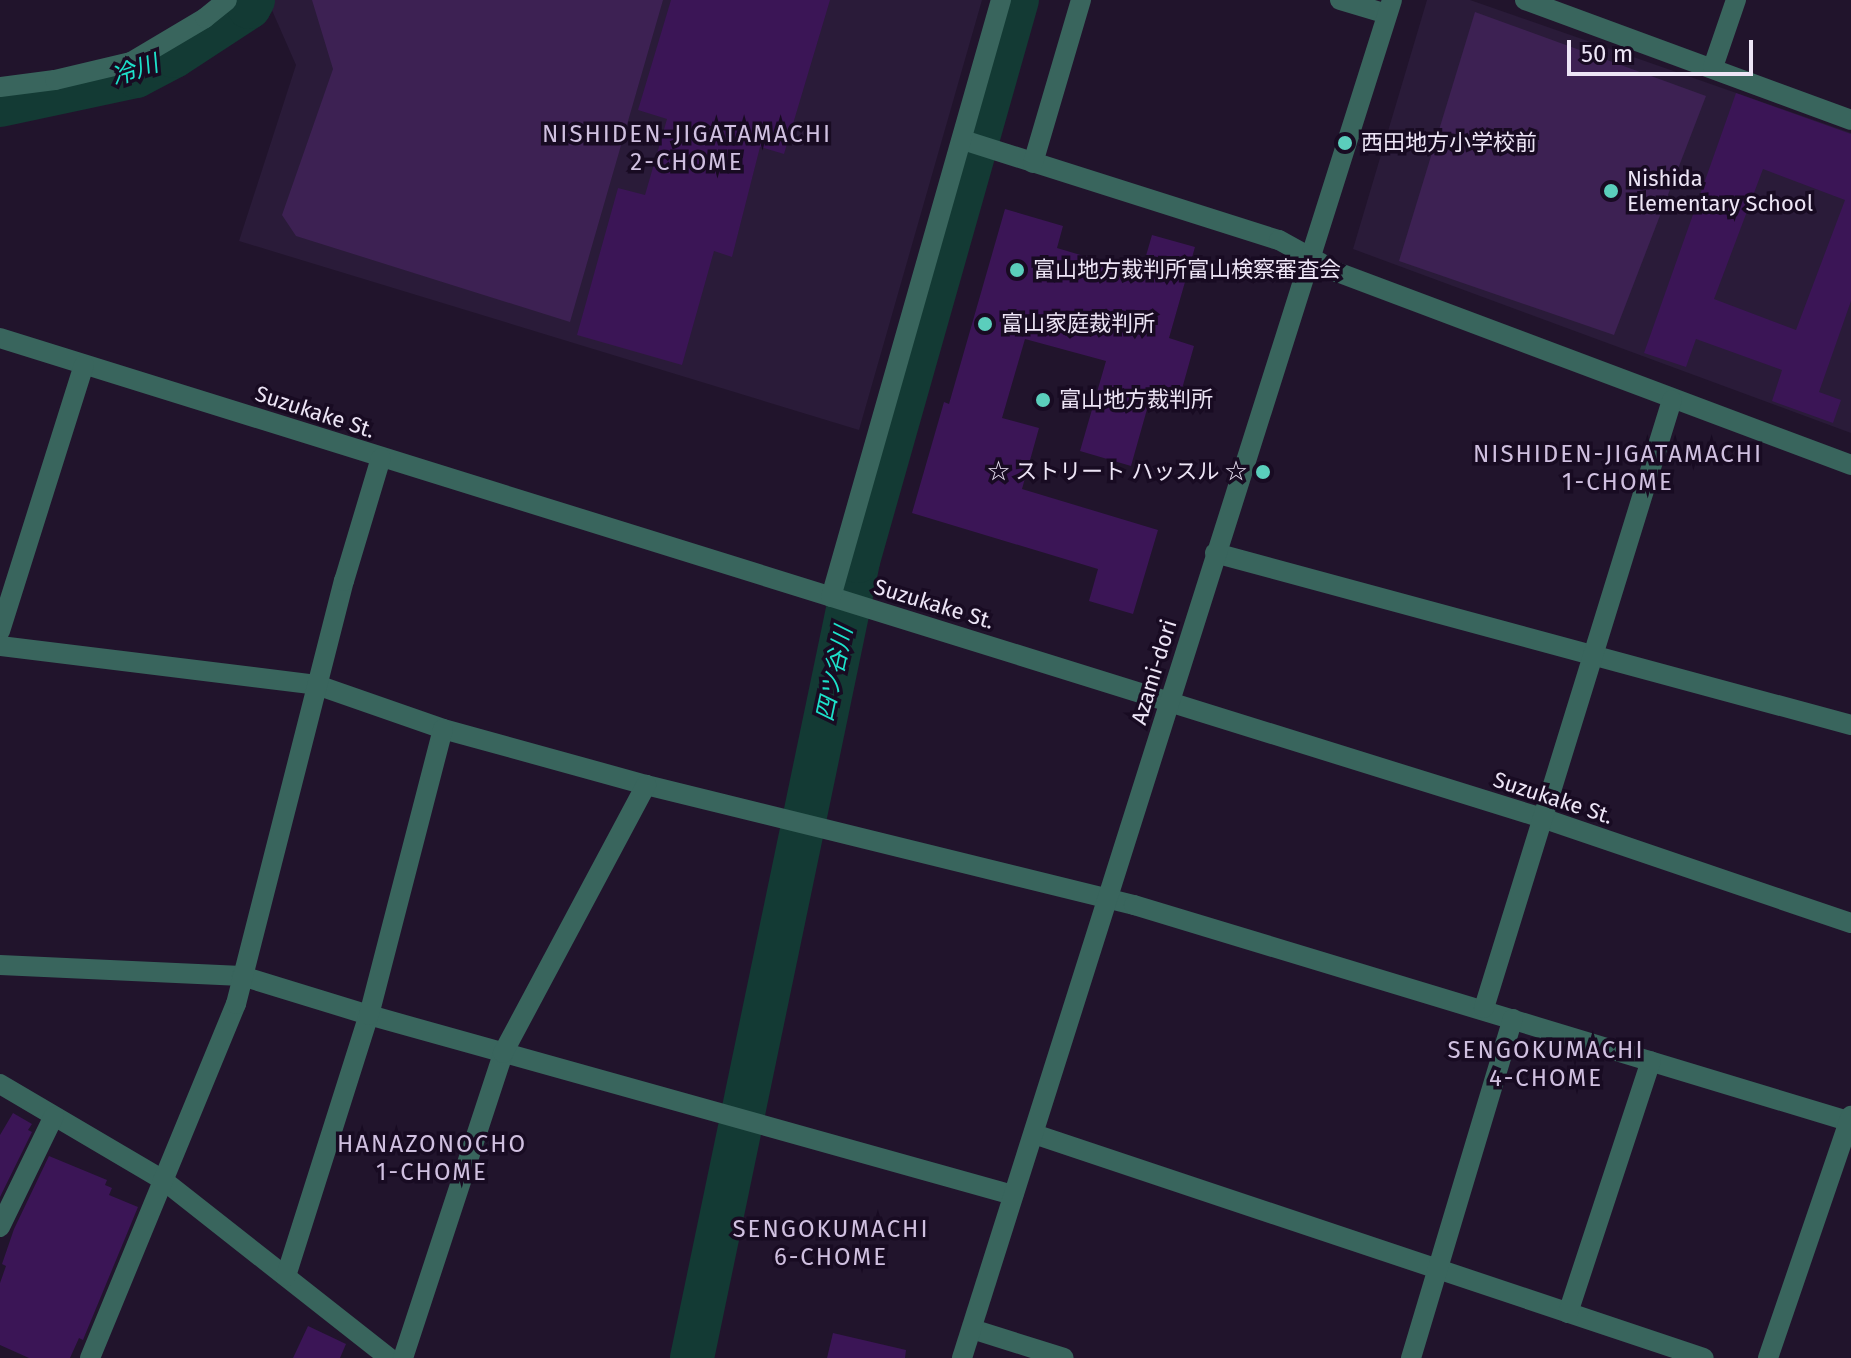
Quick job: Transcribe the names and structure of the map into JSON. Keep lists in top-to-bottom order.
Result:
{
  "streets": {
    "street": ["Suzukake St.", "Azami-dori"]
  },
  "crossings": [
    ["Suzukake St.", "Azami-dori"]
  ],
  "districts": [
    "NISHIDEN-JIGATAMACHI 2-CHOME",
    "NISHIDEN-JIGATAMACHI 1-CHOME",
    "SENGOKUMACHI 4-CHOME",
    "HANAZONOCHO 1-CHOME",
    "SENGOKUMACHI 6-CHOME"
  ],
  "water": ["冷川", "四ツ谷川"],
  "places": [
    "西田地方小学校前",
    "Nishida Elementary School",
    "富山地方裁判所富山検察審査会",
    "富山家庭裁判所",
    "富山地方裁判所",
    "☆ ストリート ハッスル ☆"
  ],
  "scale_bar": "50 m"
}
